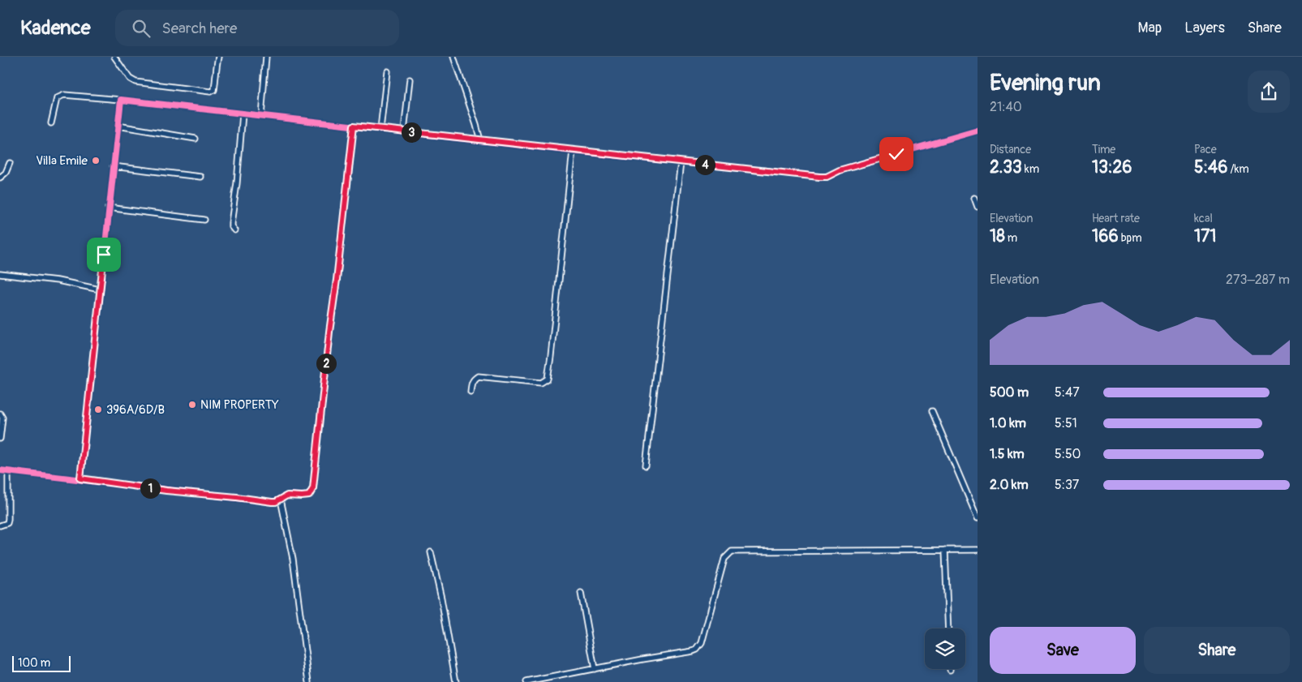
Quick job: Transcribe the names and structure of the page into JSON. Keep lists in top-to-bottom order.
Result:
{
  "places": ["Villa Emile", "NIM PROPERTY", "396A/6D/B"],
  "scale_bar": "100 m",
  "page": {
    "header": "Kadence",
    "search": "Search here",
    "nav": ["Map", "Layers", "Share"],
    "heading": ["Evening run", "21:40"],
    "pins": [
      "3",
      "4",
      "2",
      "1"
    ],
    "stats": [
      ["Distance", "2.33 km"],
      ["Time", "13:26"],
      ["Pace", "5:46 /km"],
      ["Elevation", "18 m"],
      ["Heart rate", "166 bpm"],
      ["kcal", "171"]
    ],
    "chart": ["Elevation", "273–287 m"],
    "list": [
      {
        "name": "500 m",
        "note": "5:47"
      },
      {
        "name": "1.0 km",
        "note": "5:51"
      },
      {
        "name": "1.5 km",
        "note": "5:50"
      },
      {
        "name": "2.0 km",
        "note": "5:37"
      }
    ],
    "buttons": ["Save", "Share"],
    "scale": "100 m"
  }
}
